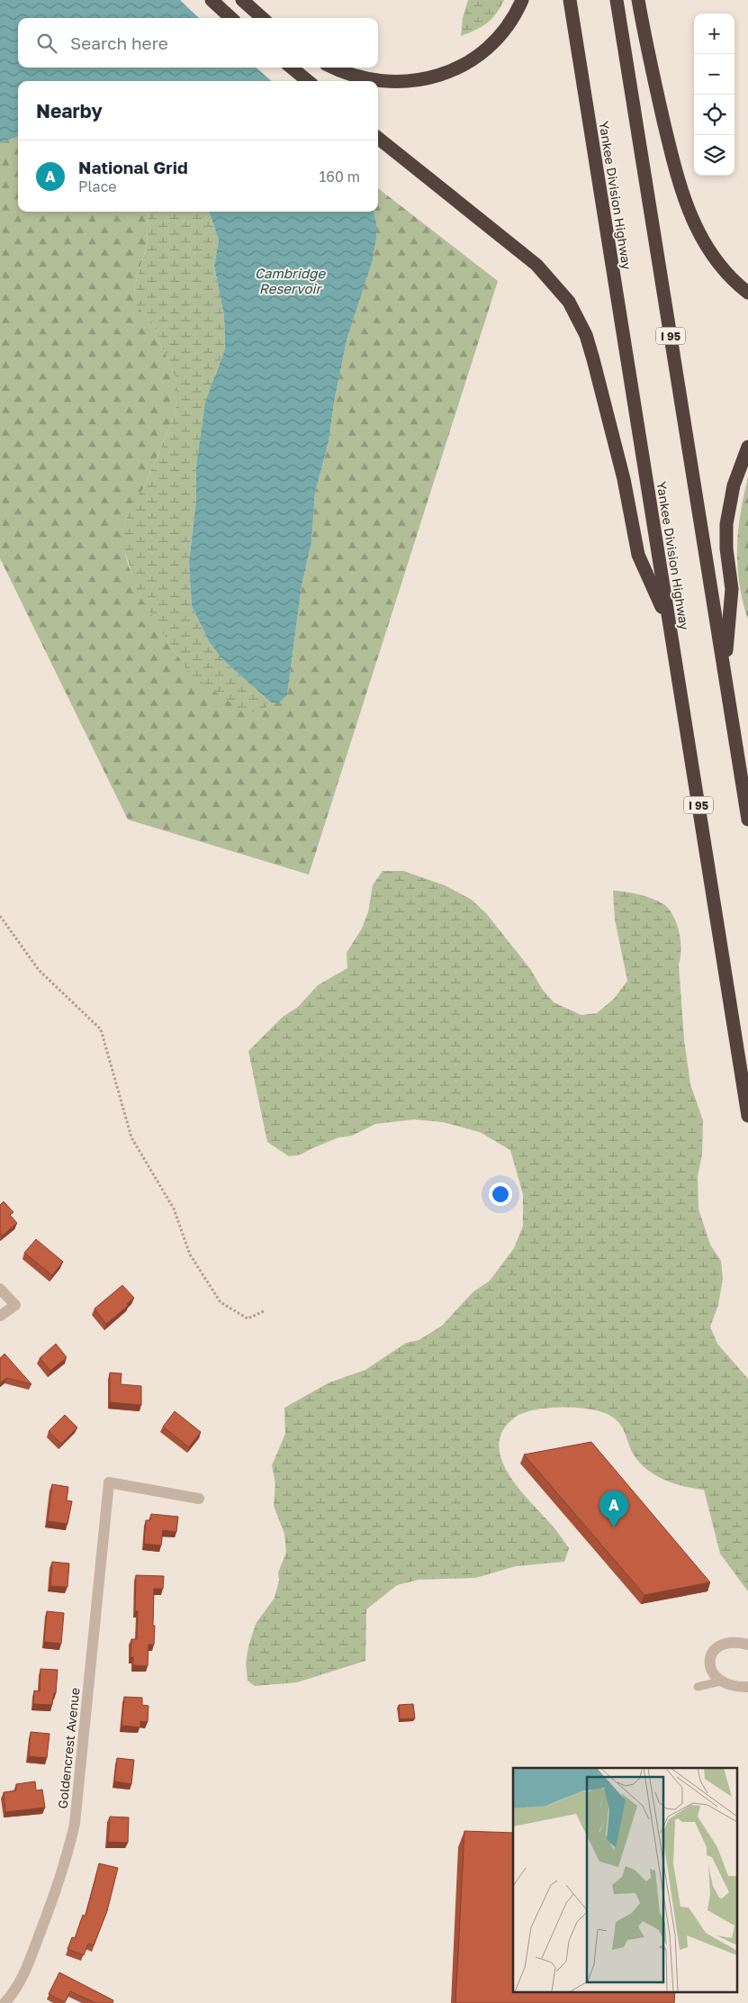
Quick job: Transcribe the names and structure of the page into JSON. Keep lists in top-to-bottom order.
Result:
{
  "streets": {
    "highway": ["Yankee Division Highway", "I 95"],
    "street": ["Goldencrest Avenue"]
  },
  "water": ["Cambridge Reservoir"],
  "page": {
    "map_buttons": ["+", "−"],
    "search": "Search here",
    "heading": "Nearby",
    "list": [
      {
        "mark": "A",
        "name": "National Grid",
        "note": "Place",
        "value": "160 m"
      }
    ],
    "pins": "A"
  }
}
